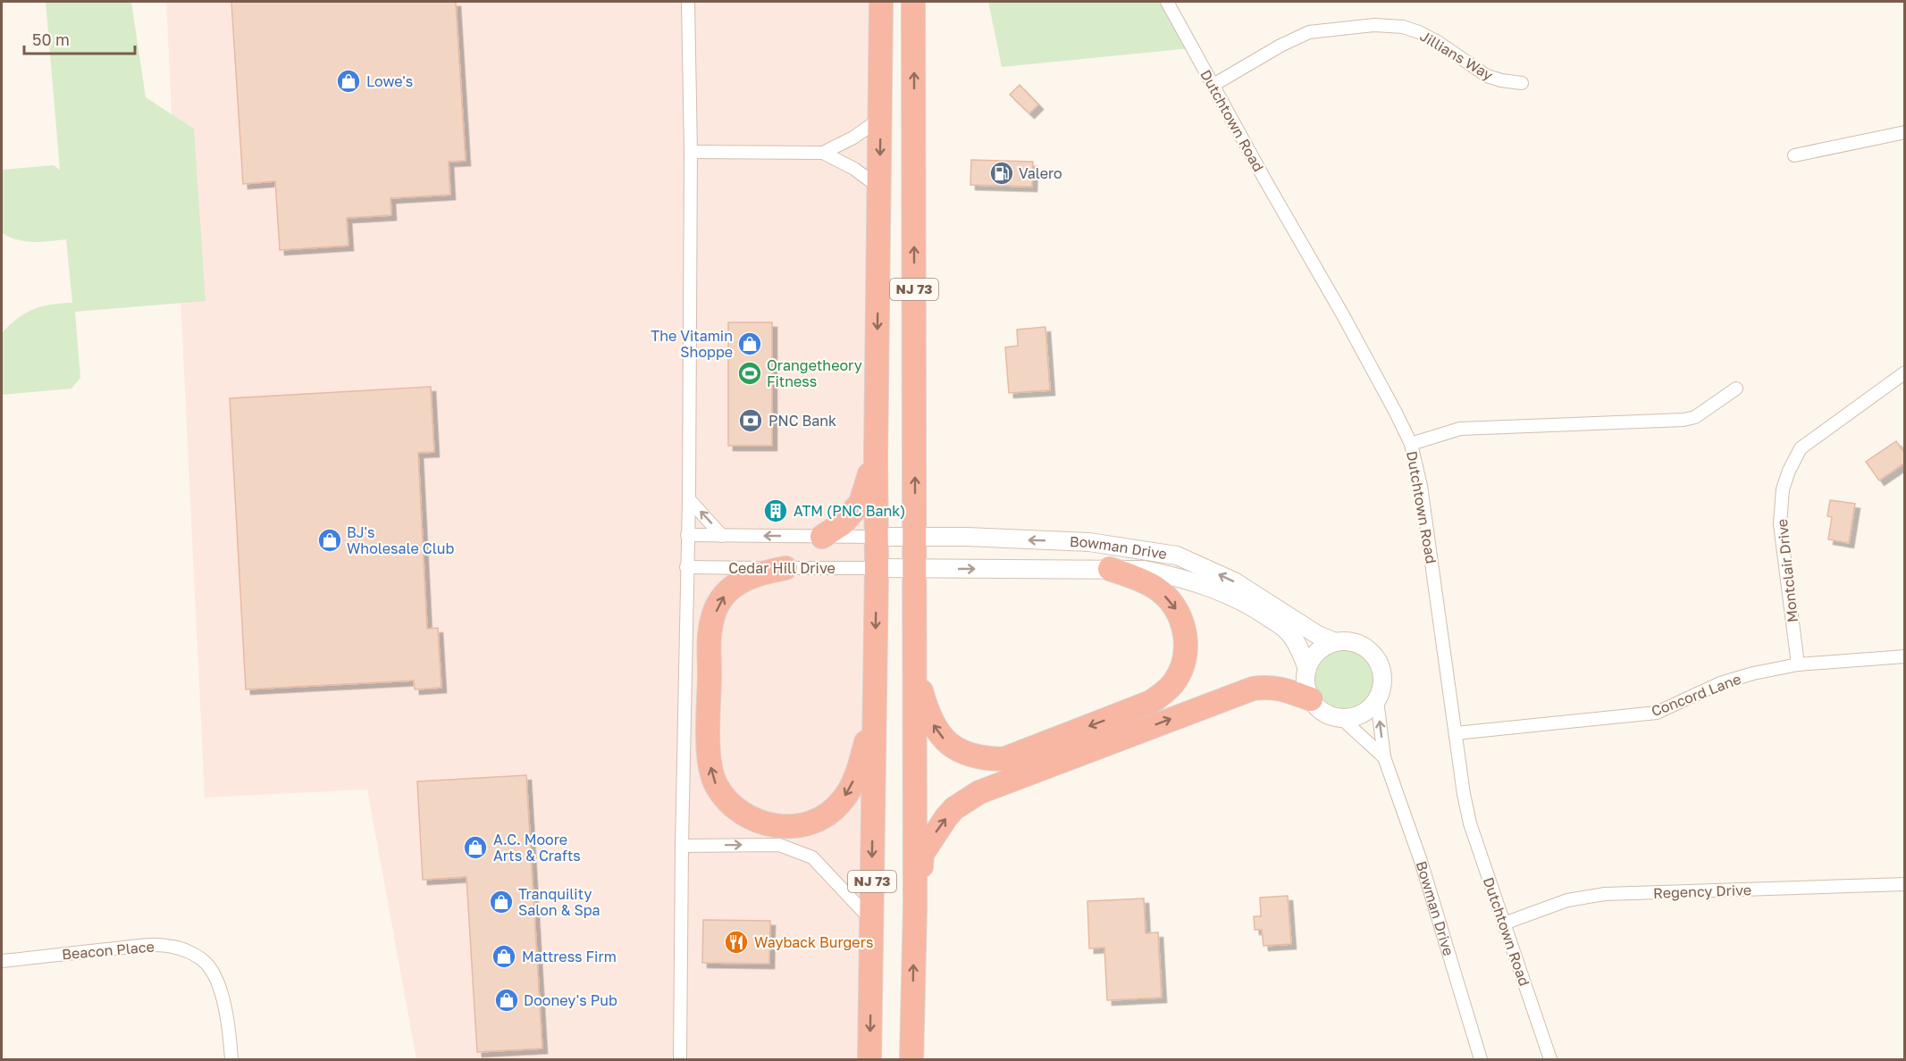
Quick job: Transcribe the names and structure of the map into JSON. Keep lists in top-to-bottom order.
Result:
{
  "streets": {
    "highway": ["NJ 73"],
    "street": [
      "Jillians Way",
      "Dutchtown Road",
      "Bowman Drive",
      "Cedar Hill Drive",
      "Montclair Drive",
      "Concord Lane",
      "Regency Drive",
      "Beacon Place"
    ]
  },
  "crossings": [
    ["Jillians Way", "Dutchtown Road"],
    ["Dutchtown Road", "Concord Lane"],
    ["Dutchtown Road", "Regency Drive"],
    ["NJ 73", "Bowman Drive"],
    ["NJ 73", "Cedar Hill Drive"],
    ["Bowman Drive", "Cedar Hill Drive"],
    ["Montclair Drive", "Concord Lane"]
  ],
  "places": {
    "shop": [
      "Lowe's",
      "The Vitamin Shoppe",
      "BJ's Wholesale Club",
      "A.C. Moore Arts & Crafts",
      "Tranquility Salon & Spa",
      "Mattress Firm",
      "Dooney's Pub"
    ],
    "fuel station": ["Valero"],
    "sports": ["Orangetheory Fitness"],
    "bank": ["PNC Bank"],
    "building": ["ATM (PNC Bank)"],
    "restaurant": ["Wayback Burgers"]
  },
  "scale_bar": "50 m"
}
